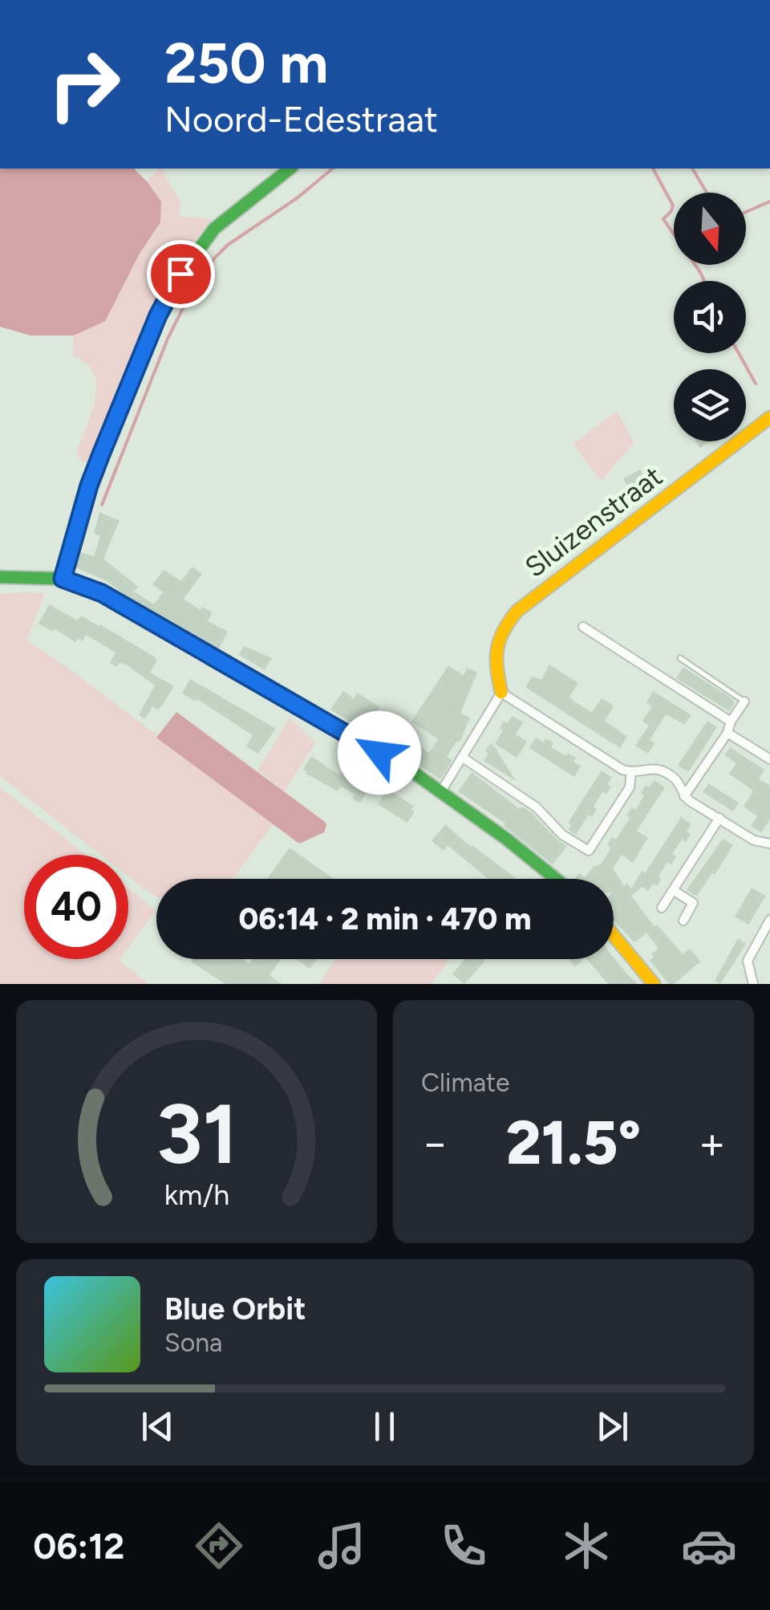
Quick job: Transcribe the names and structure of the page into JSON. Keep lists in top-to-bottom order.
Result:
{
  "streets": {
    "street": ["Sluizenstraat"]
  },
  "north": "bottom",
  "page": {
    "turn": ["250 m", "Noord-Edestraat"],
    "limit": "40",
    "trip": "06:14 · 2 min · 470 m",
    "tile": "Climate",
    "heat": ["−", "21.5°", "+"],
    "song": ["Blue Orbit", "Sona"],
    "tabs": "06:12",
    "gauge": ["31", "km/h"]
  }
}
